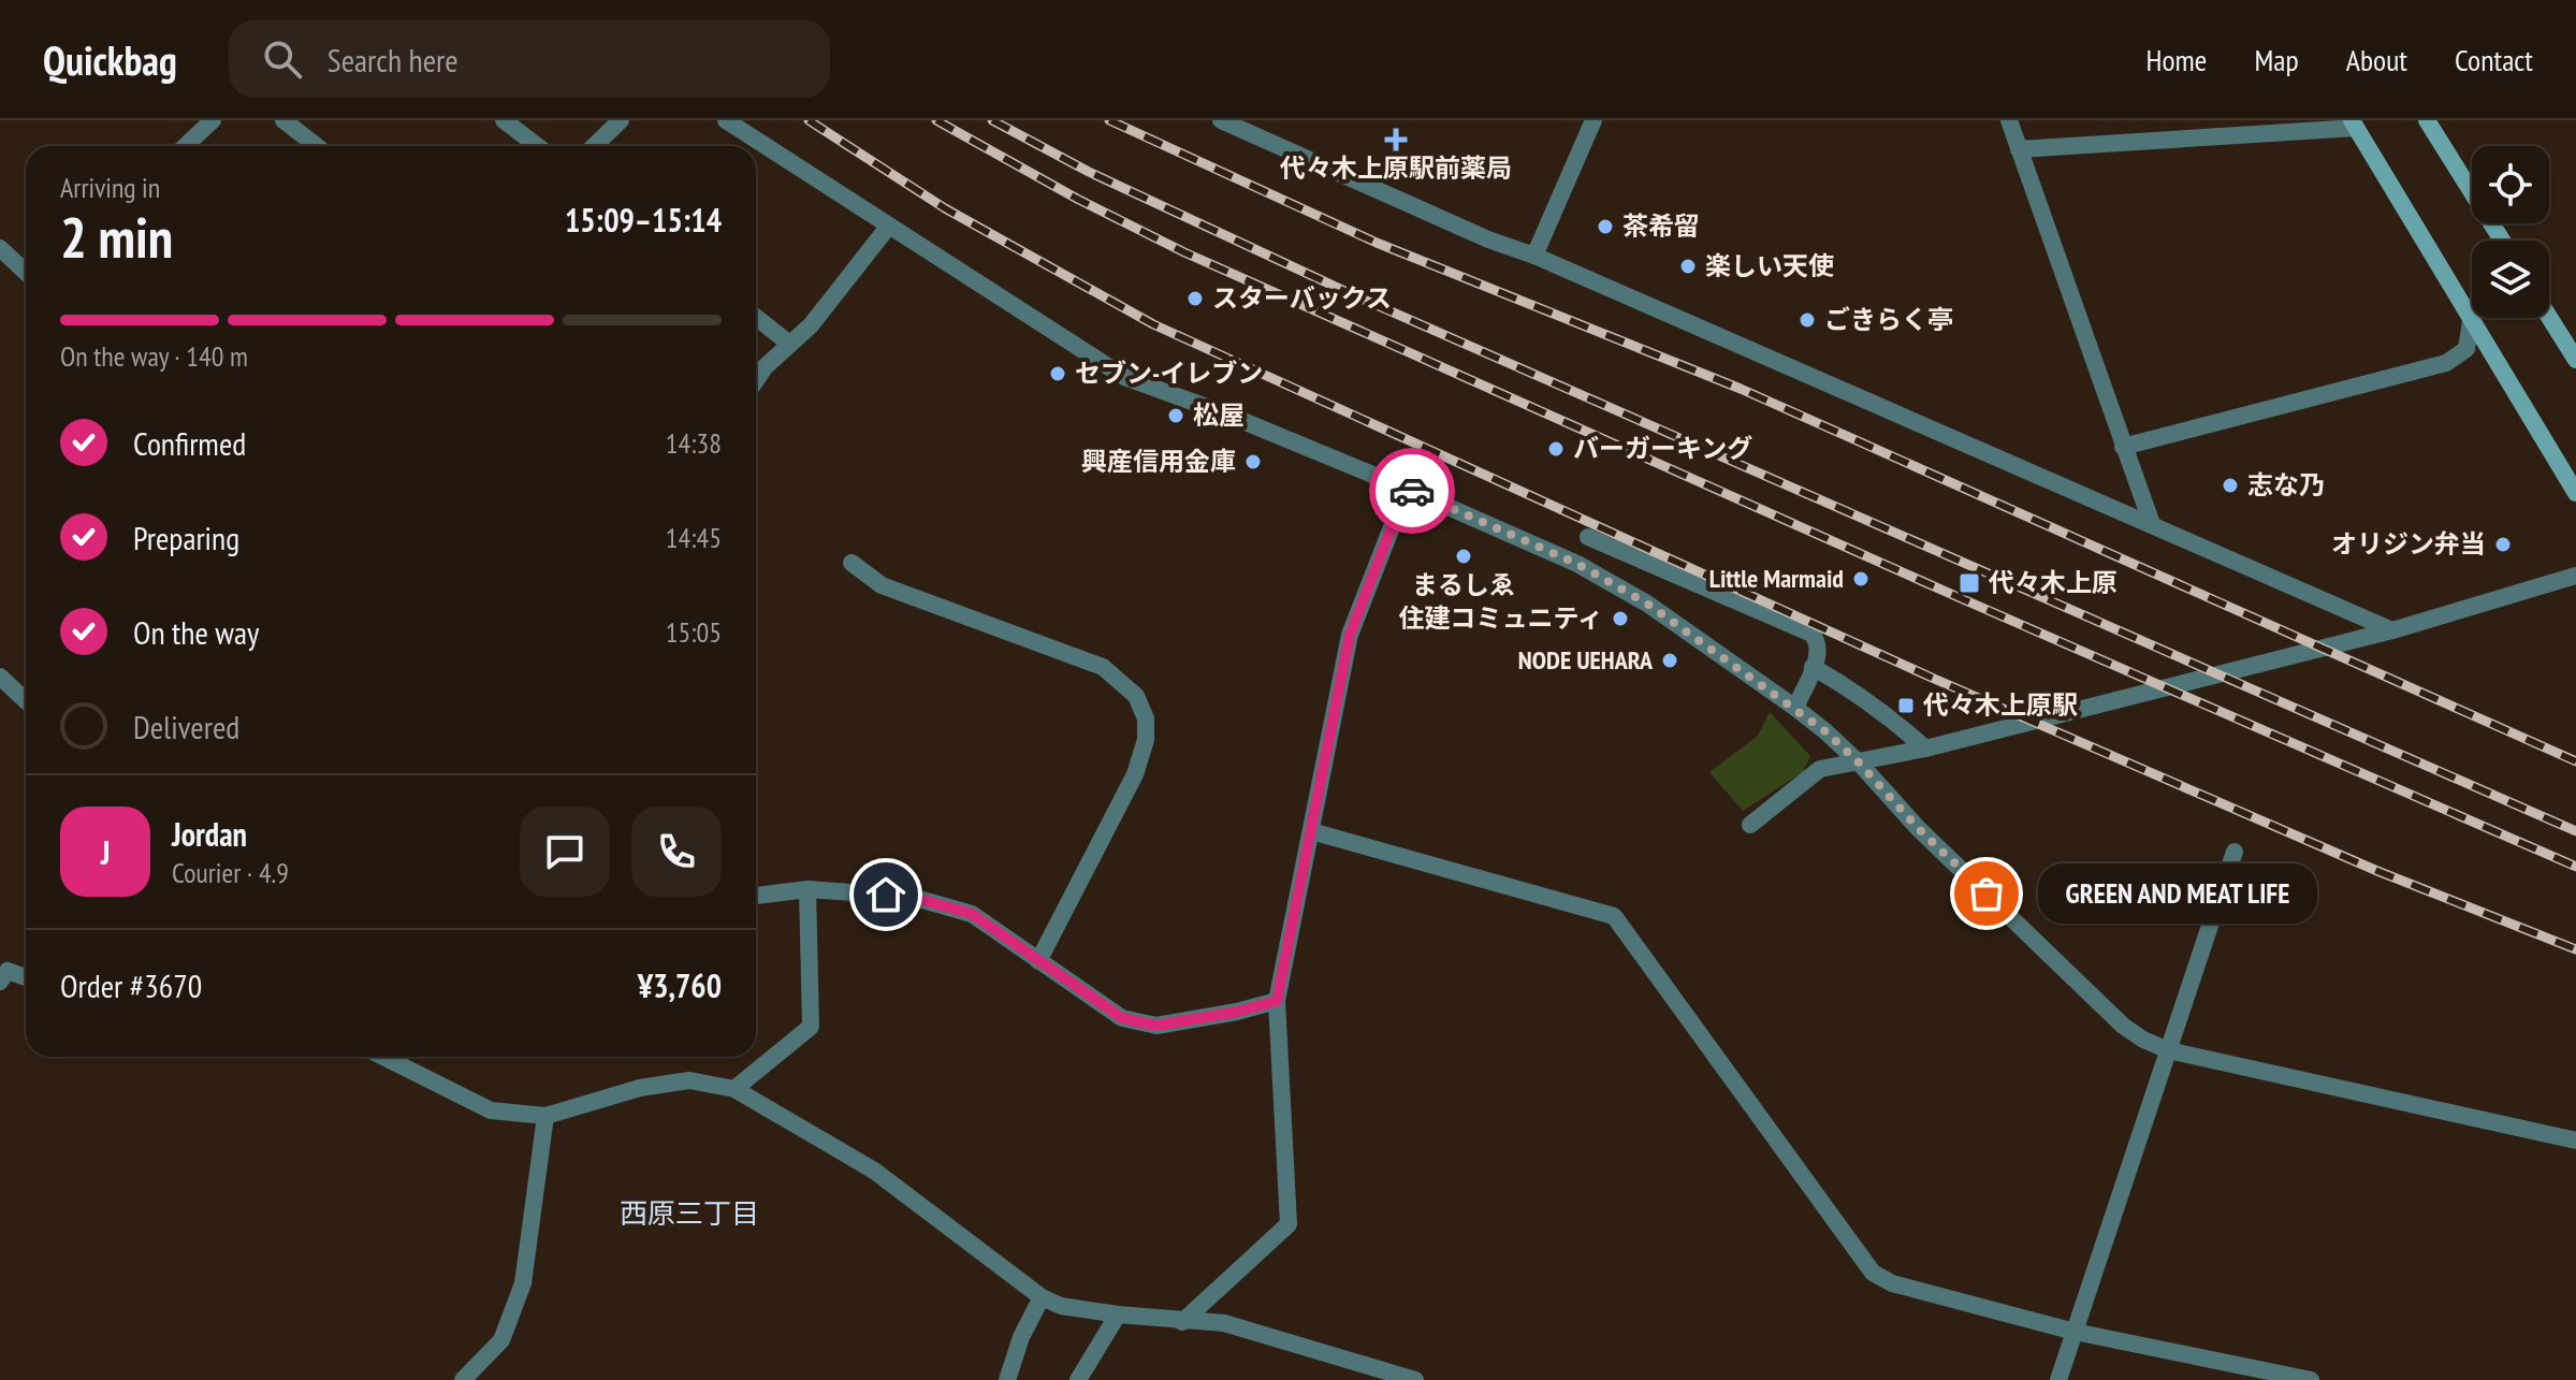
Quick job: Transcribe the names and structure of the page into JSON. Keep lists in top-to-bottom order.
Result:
{
  "districts": ["西原三丁目"],
  "places": {
    "health": ["代々木上原駅前薬局"],
    "other": [
      "茶希留",
      "楽しい天使",
      "スターバックス",
      "ごきらく亭",
      "セブン-イレブン",
      "松屋",
      "バーガーキング",
      "興産信用金庫",
      "志な乃",
      "オリジン弁当",
      "まるしゑ",
      "Little Marmaid",
      "住建コミュニティ",
      "NODE UEHARA",
      "GREEN AND MEAT LIFE"
    ],
    "transit": ["代々木上原", "代々木上原駅"]
  },
  "page": {
    "header": "Quickbag",
    "search": "Search here",
    "nav": [
      "Home",
      "Map",
      "About",
      "Contact"
    ],
    "heading": ["2 min", "Arriving in", "15:09–15:14"],
    "panel": [
      "Jordan",
      "Courier · 4.9",
      "Order #3670",
      "¥3,760"
    ],
    "bar": "On the way · 140 m",
    "list": [
      ["Confirmed", "14:38"],
      ["Preparing", "14:45"],
      ["On the way", "15:05"],
      "Delivered"
    ],
    "round": "J",
    "bubble": "GREEN AND MEAT LIFE"
  }
}
